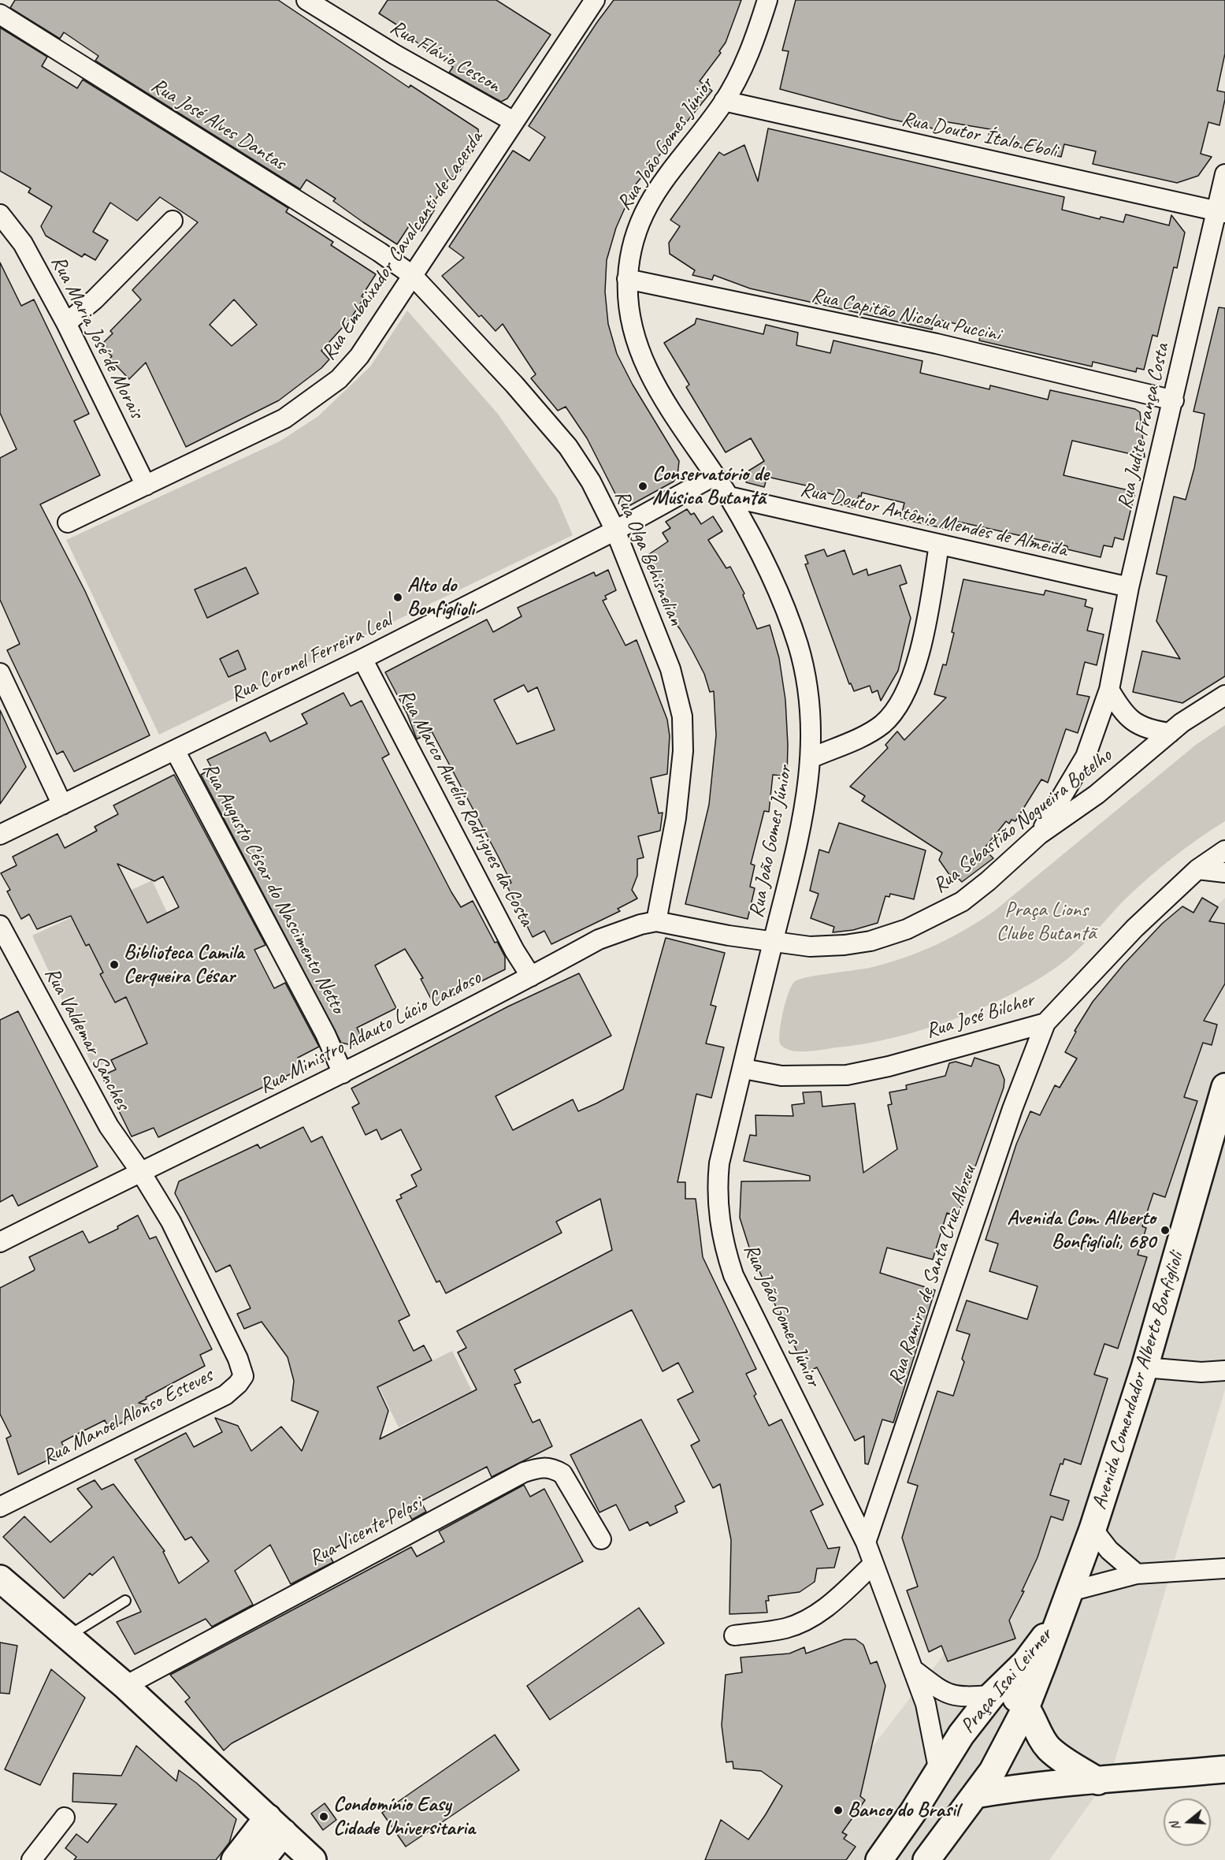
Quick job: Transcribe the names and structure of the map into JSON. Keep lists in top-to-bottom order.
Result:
{
  "streets": {
    "main road": ["Avenida Comendador Alberto Bonfiglioli", "Praça Isai Leirner"],
    "street": [
      "Rua Flávio Cescon",
      "Rua José Alves Dantas",
      "Rua Doutor Ítalo Eboli",
      "Rua João Gomes Júnior",
      "Rua Embaixador Cavalcanti de Lacerda",
      "Rua Capitão Nicolau Puccini",
      "Rua Maria José de Morais",
      "Rua Judite França Costa",
      "Rua Doutor Antônio Mendes de Almeida",
      "Rua Olga Behisnelian",
      "Rua Coronel Ferreira Leal",
      "Rua Marco Aurélio Rodrigues da Costa",
      "Rua Sebastião Nogueira Botelho",
      "Rua Augusto César do Nascimento Netto",
      "Rua José Bilcher",
      "Rua Ministro Adauto Lúcio Cardoso",
      "Rua Valdemar Sanches",
      "Rua Ramiro de Santa Cruz Abreu",
      "Rua Manoel Alonso Esteves",
      "Rua Vicente Pelosi"
    ]
  },
  "crossings": [
    ["Rua Flávio Cescon", "Rua Embaixador Cavalcanti de Lacerda"],
    ["Rua José Alves Dantas", "Rua Embaixador Cavalcanti de Lacerda"],
    ["Rua José Alves Dantas", "Rua Olga Behisnelian"],
    ["Rua Doutor Ítalo Eboli", "Rua João Gomes Júnior"],
    ["Rua Doutor Ítalo Eboli", "Rua Judite França Costa"],
    ["Rua João Gomes Júnior", "Rua Capitão Nicolau Puccini"],
    ["Rua João Gomes Júnior", "Rua Doutor Antônio Mendes de Almeida"],
    ["Rua João Gomes Júnior", "Rua Coronel Ferreira Leal"],
    ["Rua João Gomes Júnior", "Rua Sebastião Nogueira Botelho"],
    ["Rua João Gomes Júnior", "Rua José Bilcher"],
    ["Rua João Gomes Júnior", "Rua Ministro Adauto Lúcio Cardoso"],
    ["Rua João Gomes Júnior", "Rua Ramiro de Santa Cruz Abreu"],
    ["Rua João Gomes Júnior", "Praça Isai Leirner"],
    ["Rua Embaixador Cavalcanti de Lacerda", "Rua Maria José de Morais"],
    ["Rua Embaixador Cavalcanti de Lacerda", "Rua Olga Behisnelian"],
    ["Rua Capitão Nicolau Puccini", "Rua Judite França Costa"],
    ["Rua Judite França Costa", "Rua Doutor Antônio Mendes de Almeida"],
    ["Rua Judite França Costa", "Rua Sebastião Nogueira Botelho"],
    ["Rua Olga Behisnelian", "Rua Coronel Ferreira Leal"],
    ["Rua Olga Behisnelian", "Rua Ministro Adauto Lúcio Cardoso"],
    ["Rua Coronel Ferreira Leal", "Rua Marco Aurélio Rodrigues da Costa"],
    ["Rua Coronel Ferreira Leal", "Rua Augusto César do Nascimento Netto"],
    ["Rua Marco Aurélio Rodrigues da Costa", "Rua Ministro Adauto Lúcio Cardoso"],
    ["Rua Sebastião Nogueira Botelho", "Rua Ministro Adauto Lúcio Cardoso"],
    ["Rua Augusto César do Nascimento Netto", "Rua Ministro Adauto Lúcio Cardoso"],
    ["Rua José Bilcher", "Rua Ramiro de Santa Cruz Abreu"],
    ["Rua Ministro Adauto Lúcio Cardoso", "Rua Valdemar Sanches"],
    ["Rua Ministro Adauto Lúcio Cardoso", "Rua Manoel Alonso Esteves"],
    ["Rua Valdemar Sanches", "Rua Manoel Alonso Esteves"],
    ["Avenida Comendador Alberto Bonfiglioli", "Praça Isai Leirner"]
  ],
  "parks": ["Praça Lions Clube Butantã"],
  "places": [
    "Conservatório de Música Butantã",
    "Alto do Bonfiglioli",
    "Biblioteca Camila Cerqueira César",
    "Avenida Com. Alberto Bonfiglioli, 680",
    "Banco do Brasil",
    "Condomínio Easy Cidade Universitaria"
  ],
  "north": "left"
}
